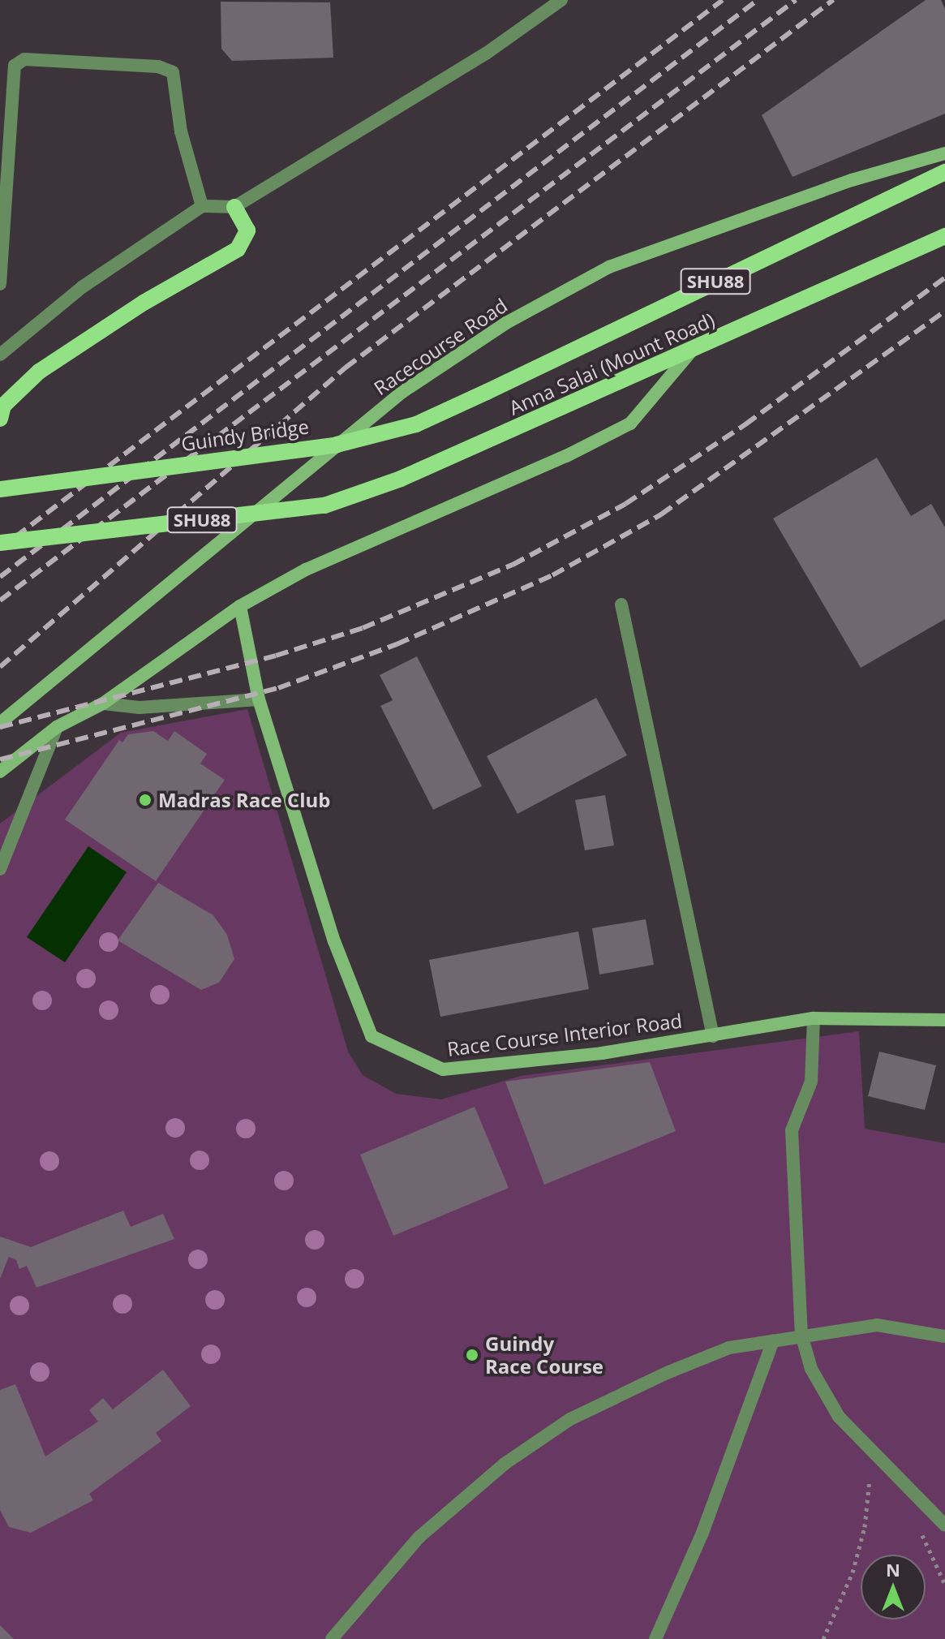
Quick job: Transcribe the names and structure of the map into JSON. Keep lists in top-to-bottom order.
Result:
{
  "streets": {
    "main road": [
      "SHU88",
      "Racecourse Road",
      "Anna Salai (Mount Road)",
      "Guindy Bridge",
      "Race Course Interior Road"
    ]
  },
  "crossings": [
    ["Anna Salai (Mount Road)", "Guindy Bridge"]
  ],
  "places": ["Madras Race Club", "Guindy Race Course"],
  "north": "top"
}
